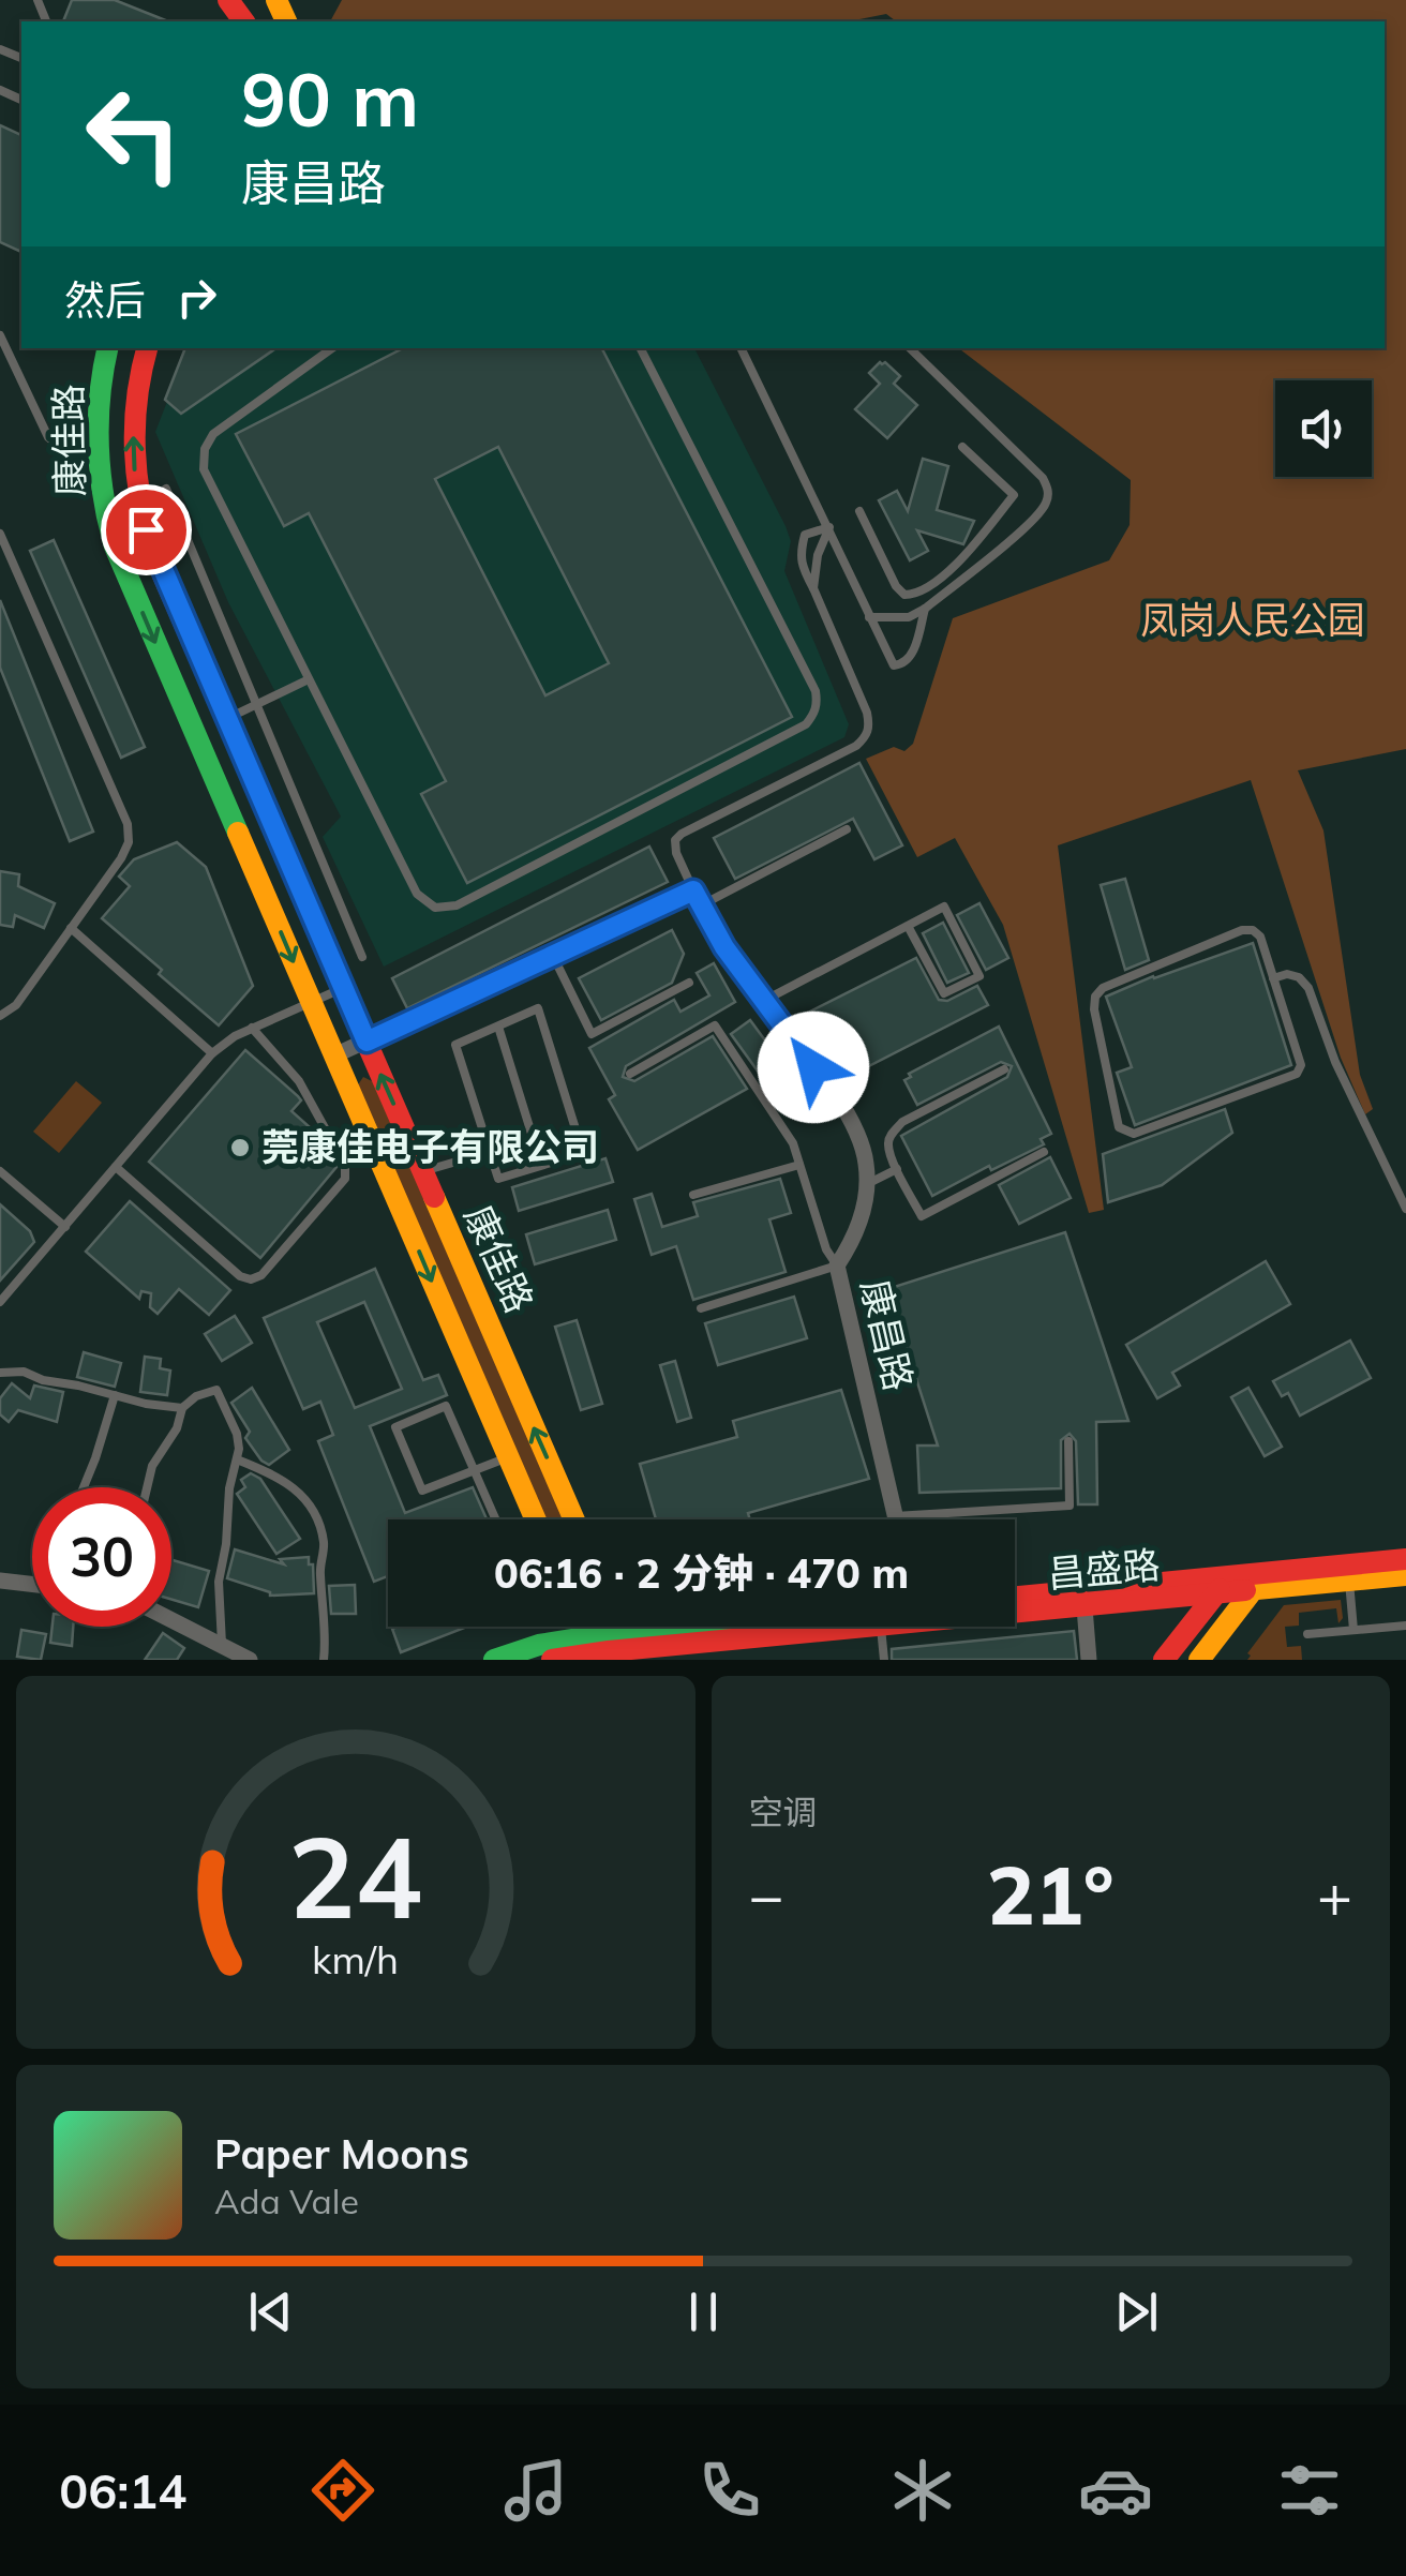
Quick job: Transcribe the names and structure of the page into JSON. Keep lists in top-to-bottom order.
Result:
{
  "streets": {
    "street": ["康佳路", "康昌路", "昌盛路"]
  },
  "parks": ["凤岗人民公园"],
  "places": ["莞康佳电子有限公司"],
  "page": {
    "turn": ["90 m", "康昌路"],
    "then": "然后",
    "limit": "30",
    "trip": "06:16 · 2 分钟 · 470 m",
    "tile": "空调",
    "heat": ["−", "21°", "+"],
    "song": ["Paper Moons", "Ada Vale"],
    "tabs": "06:14",
    "gauge": ["24", "km/h"]
  }
}
